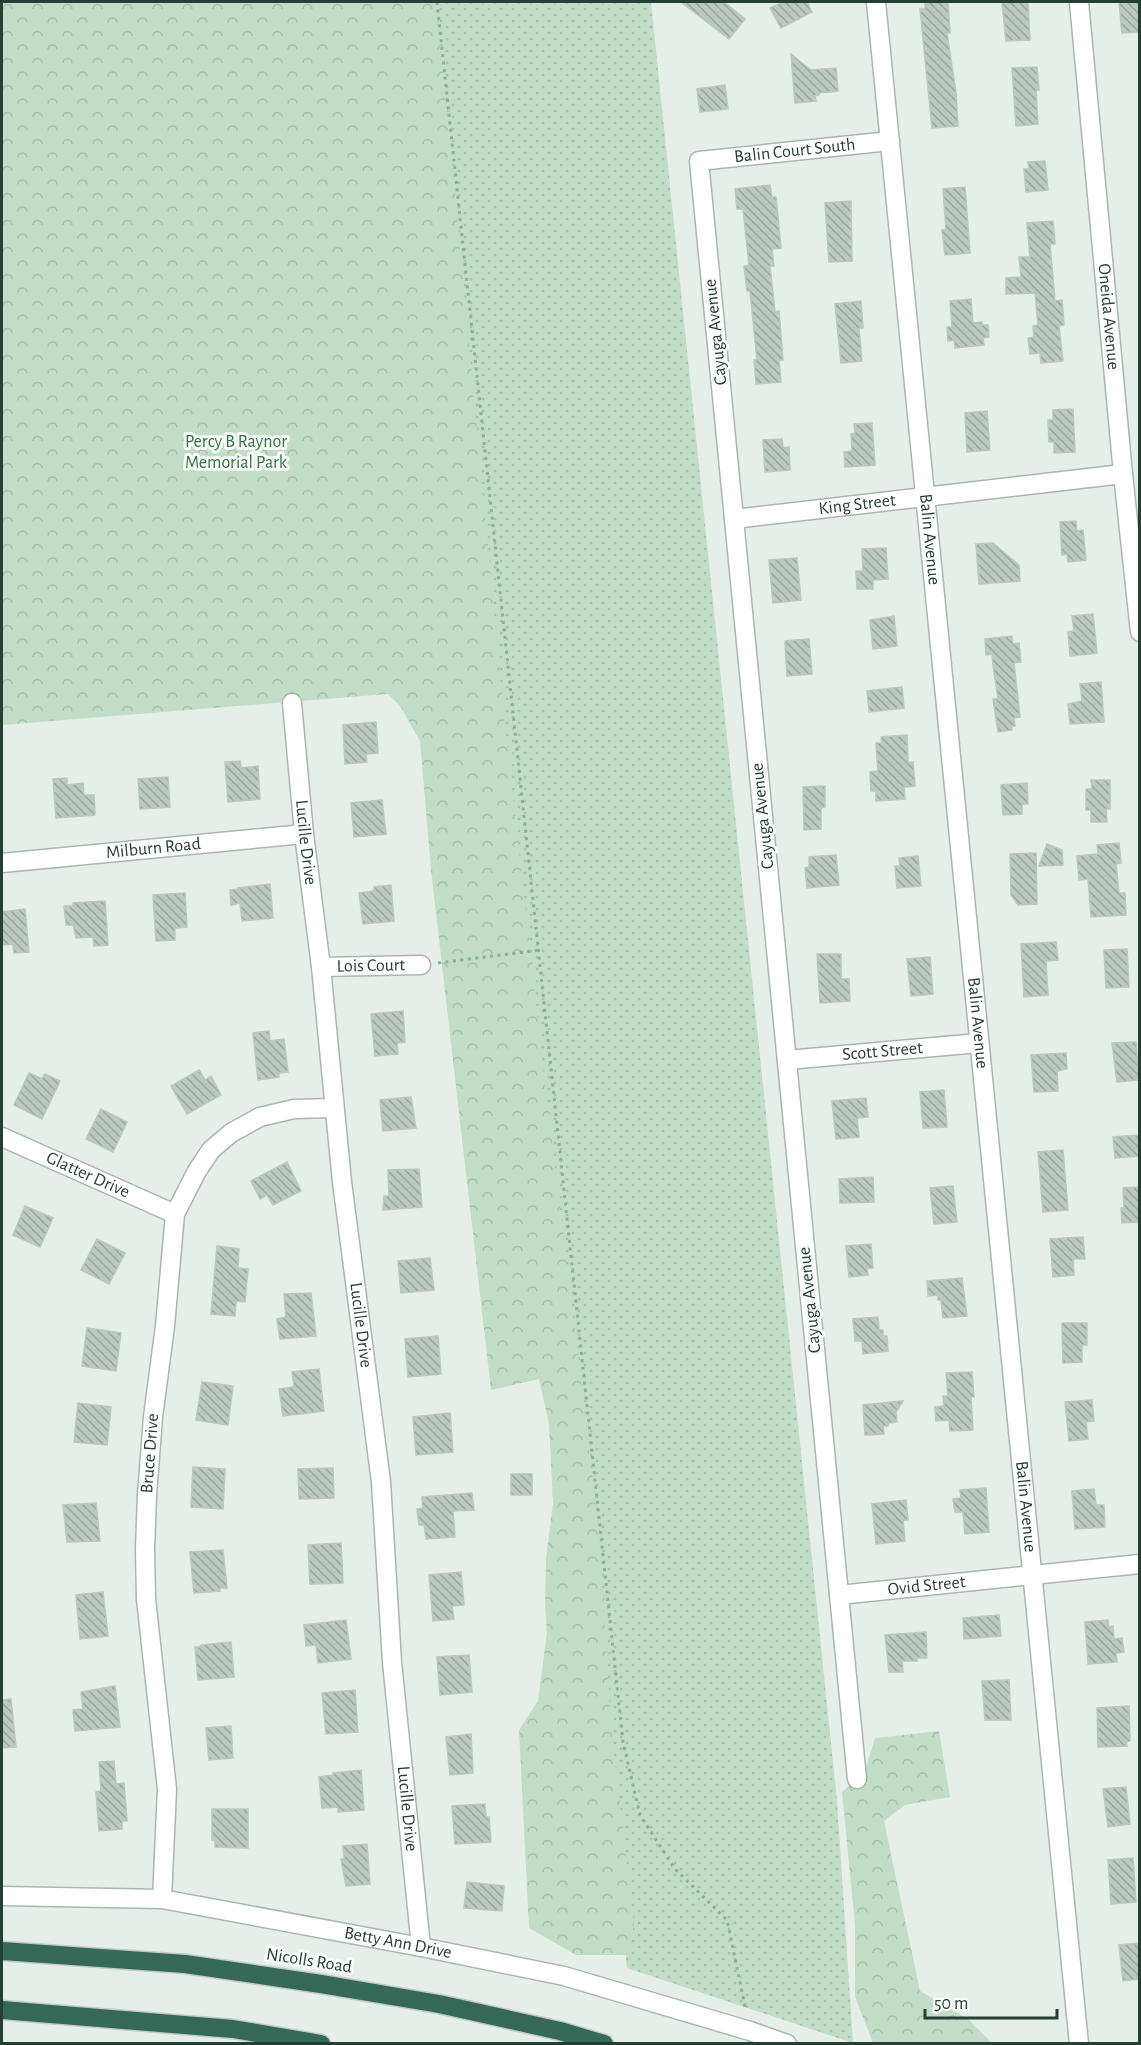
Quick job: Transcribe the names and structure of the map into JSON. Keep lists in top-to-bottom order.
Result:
{
  "streets": {
    "highway": ["Nicolls Road"],
    "street": [
      "Balin Court South",
      "Oneida Avenue",
      "Cayuga Avenue",
      "King Street",
      "Balin Avenue",
      "Lucille Drive",
      "Milburn Road",
      "Lois Court",
      "Scott Street",
      "Glatter Drive",
      "Bruce Drive",
      "Ovid Street",
      "Betty Ann Drive"
    ]
  },
  "crossings": [
    ["Balin Court South", "Cayuga Avenue"],
    ["Balin Court South", "Balin Avenue"],
    ["Oneida Avenue", "King Street"],
    ["Cayuga Avenue", "King Street"],
    ["Cayuga Avenue", "Scott Street"],
    ["Cayuga Avenue", "Ovid Street"],
    ["King Street", "Balin Avenue"],
    ["Balin Avenue", "Scott Street"],
    ["Balin Avenue", "Ovid Street"],
    ["Lucille Drive", "Milburn Road"],
    ["Lucille Drive", "Lois Court"],
    ["Lucille Drive", "Bruce Drive"],
    ["Lucille Drive", "Betty Ann Drive"],
    ["Glatter Drive", "Bruce Drive"],
    ["Bruce Drive", "Betty Ann Drive"]
  ],
  "parks": ["Percy B Raynor Memorial Park"],
  "scale_bar": "50 m"
}
